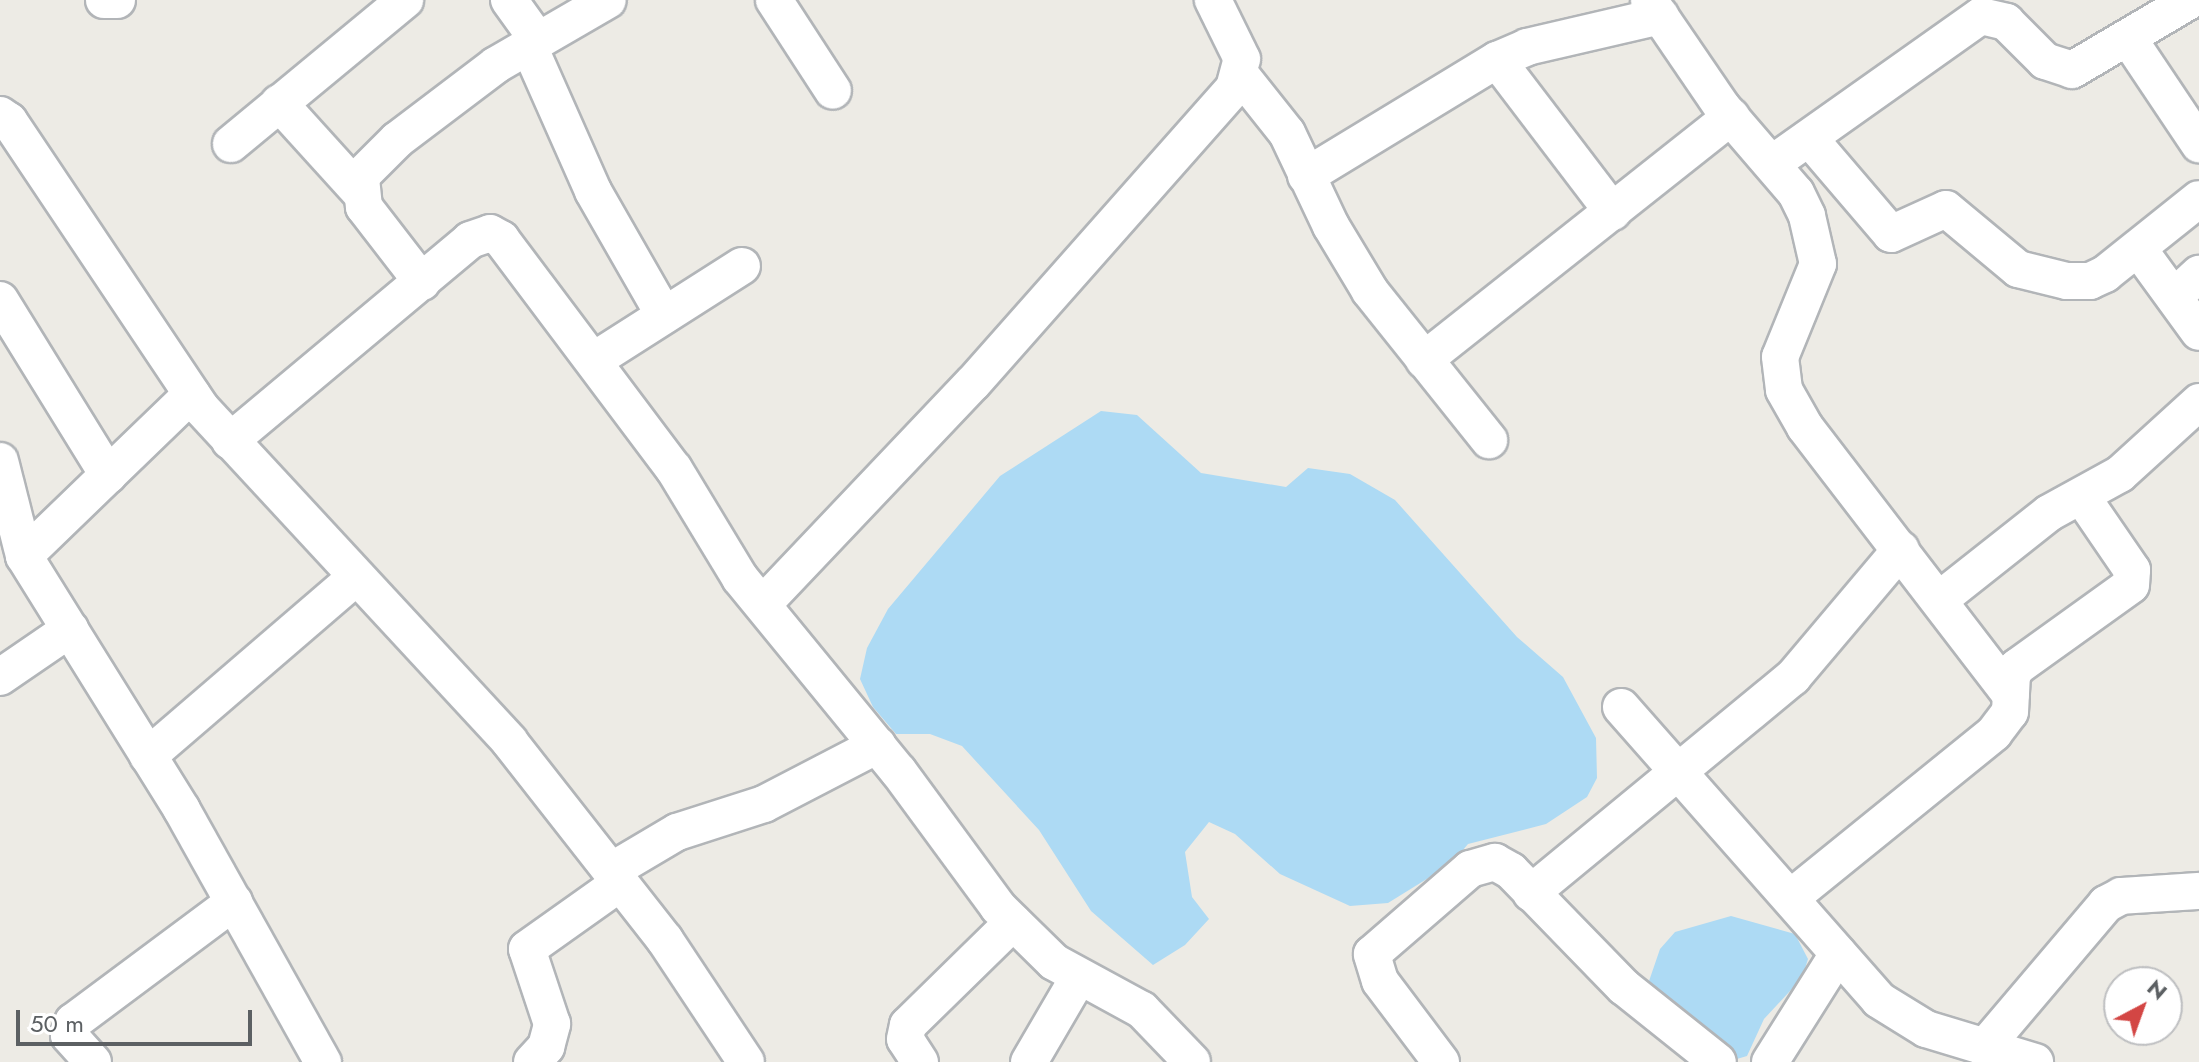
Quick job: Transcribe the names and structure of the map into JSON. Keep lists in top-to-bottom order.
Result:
{
  "scale_bar": "50 m",
  "north": "top right"
}
